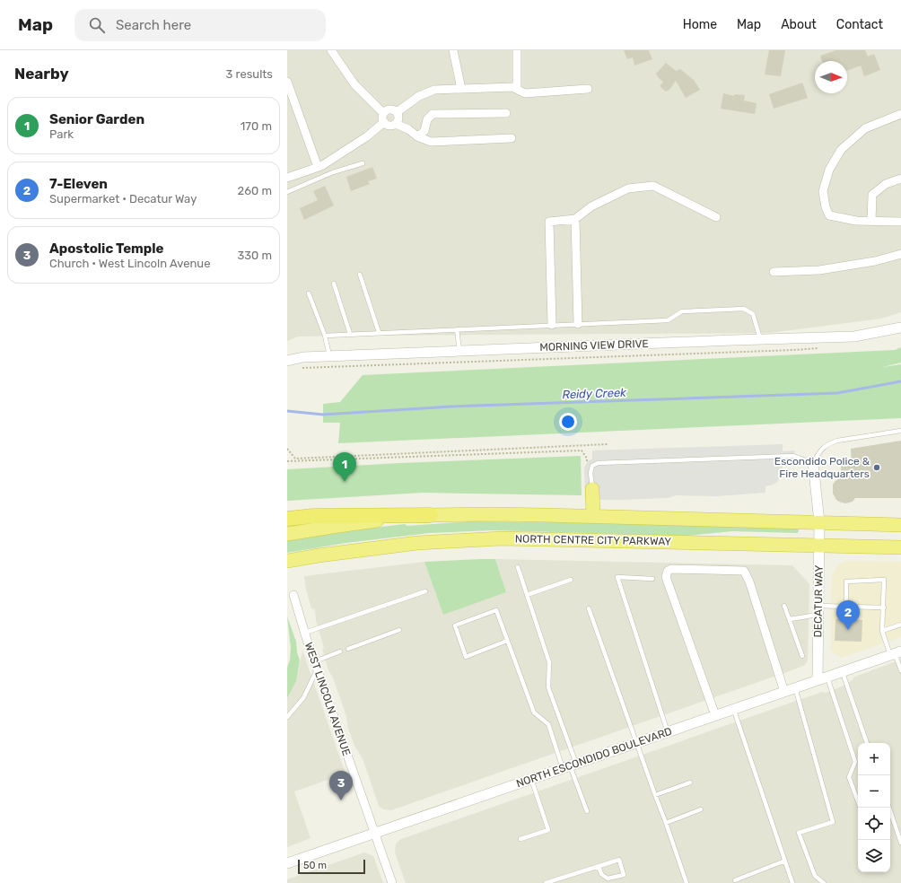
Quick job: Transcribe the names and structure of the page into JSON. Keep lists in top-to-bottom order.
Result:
{
  "streets": {
    "highway": ["NORTH CENTRE CITY PARKWAY"],
    "street": [
      "MORNING VIEW DRIVE",
      "DECATUR WAY",
      "WEST LINCOLN AVENUE",
      "NORTH ESCONDIDO BOULEVARD"
    ]
  },
  "crossings": [
    ["NORTH CENTRE CITY PARKWAY", "DECATUR WAY"],
    ["DECATUR WAY", "NORTH ESCONDIDO BOULEVARD"],
    ["WEST LINCOLN AVENUE", "NORTH ESCONDIDO BOULEVARD"]
  ],
  "water": ["Reidy Creek"],
  "places": ["Escondido Police & Fire Headquarters"],
  "scale_bar": "50 m",
  "north": "right",
  "page": {
    "header": "Map",
    "search": "Search here",
    "nav": [
      "Home",
      "Map",
      "About",
      "Contact"
    ],
    "heading": ["Nearby", "3 results"],
    "list": [
      {
        "mark": "1",
        "name": "Senior Garden",
        "note": "Park",
        "value": "170 m"
      },
      {
        "mark": "2",
        "name": "7-Eleven",
        "note": "Supermarket · Decatur Way",
        "value": "260 m"
      },
      {
        "mark": "3",
        "name": "Apostolic Temple",
        "note": "Church · West Lincoln Avenue",
        "value": "330 m"
      }
    ],
    "pins": ["1", "2", "3"],
    "map_buttons": ["+", "−"],
    "scale": "50 m"
  }
}
